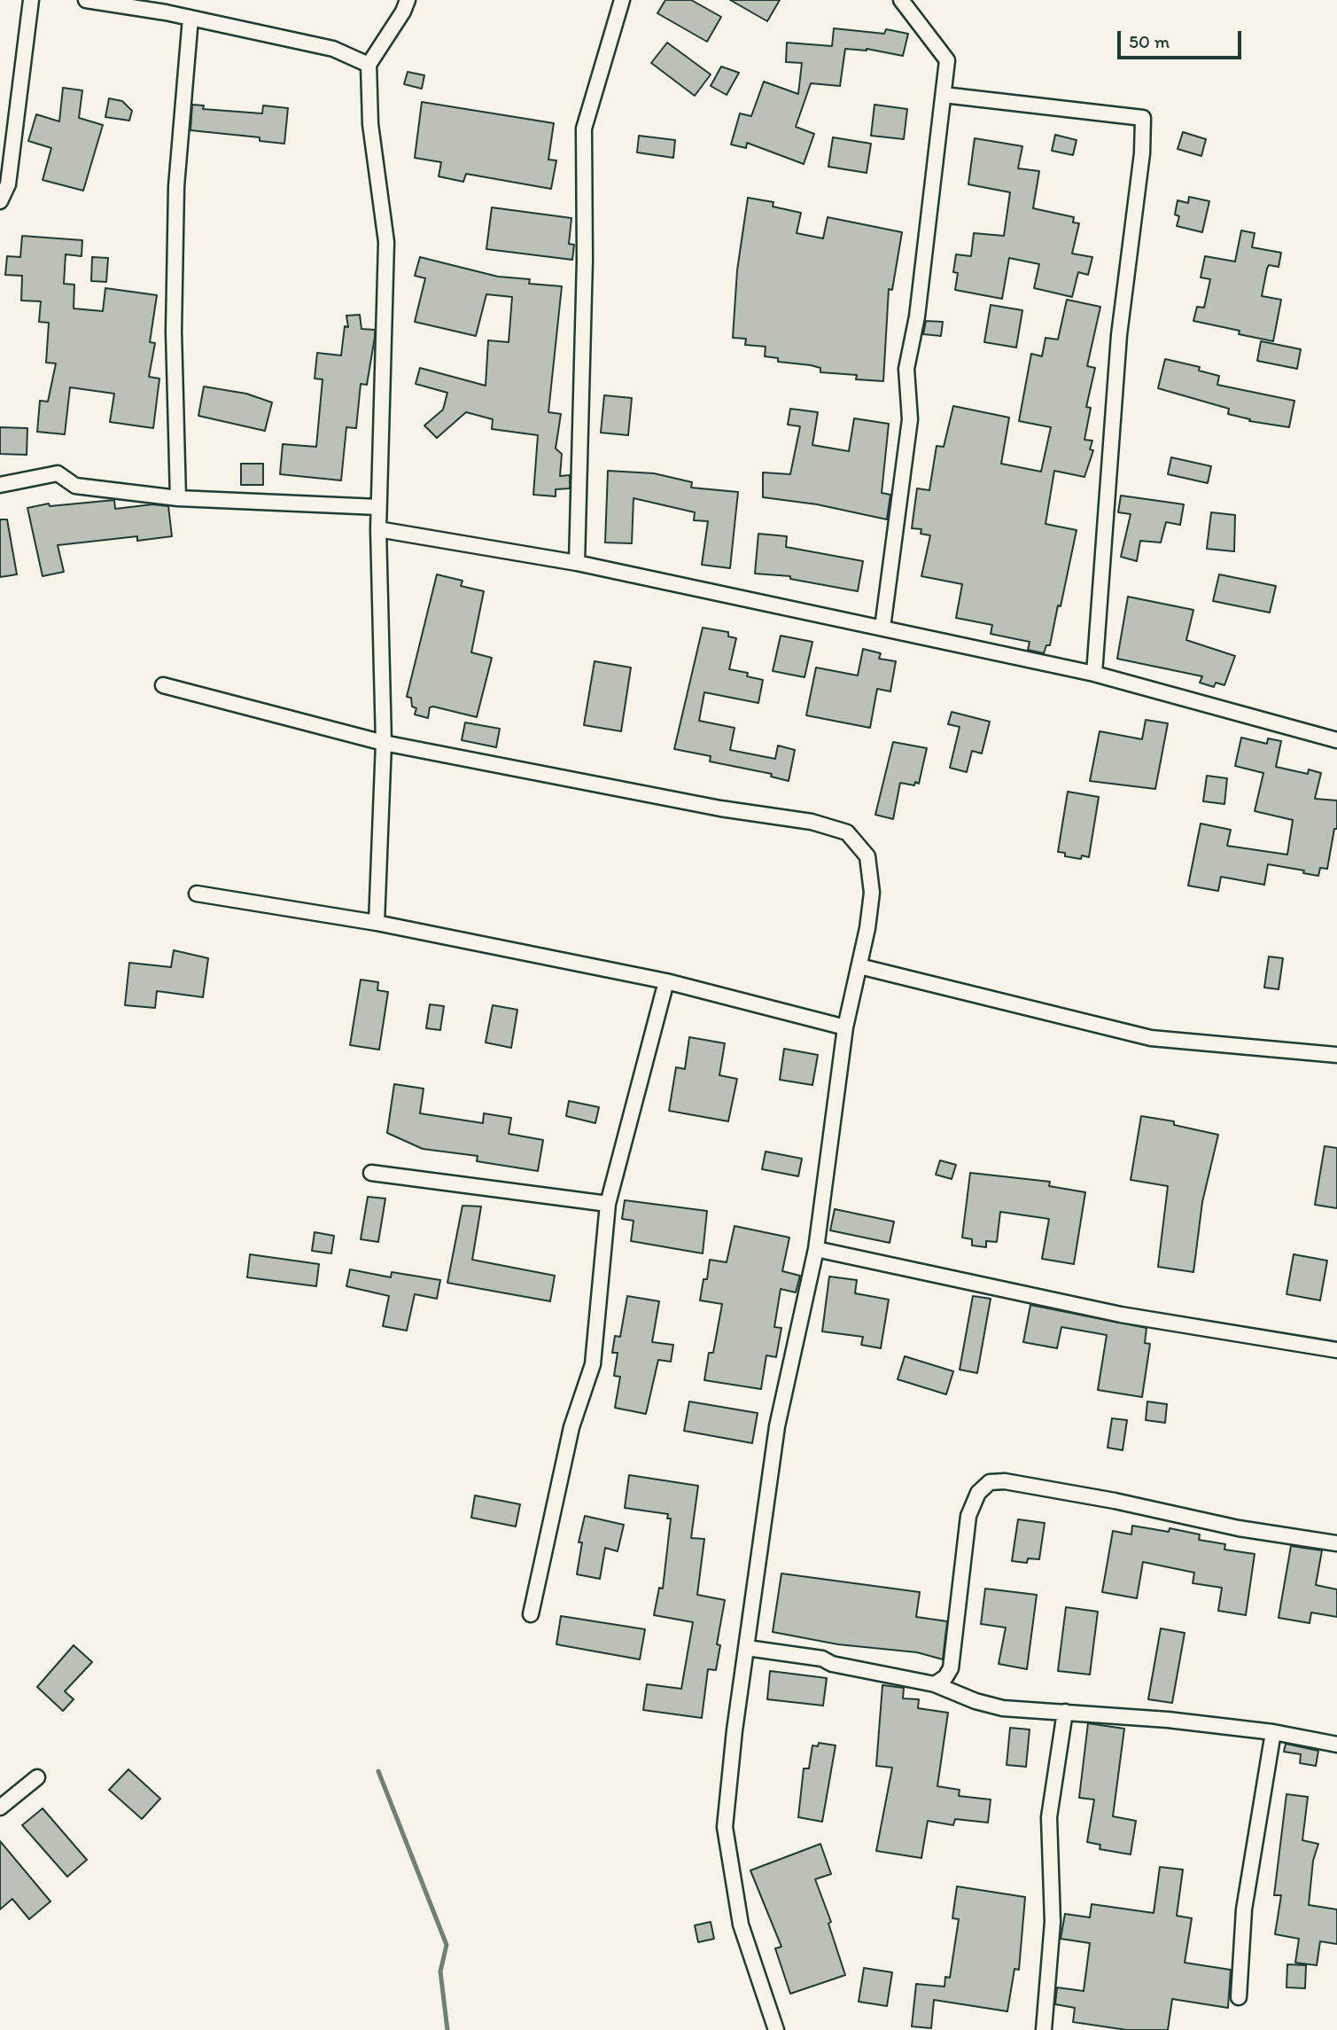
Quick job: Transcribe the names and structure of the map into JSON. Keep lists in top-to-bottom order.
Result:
{
  "scale_bar": "50 m"
}
